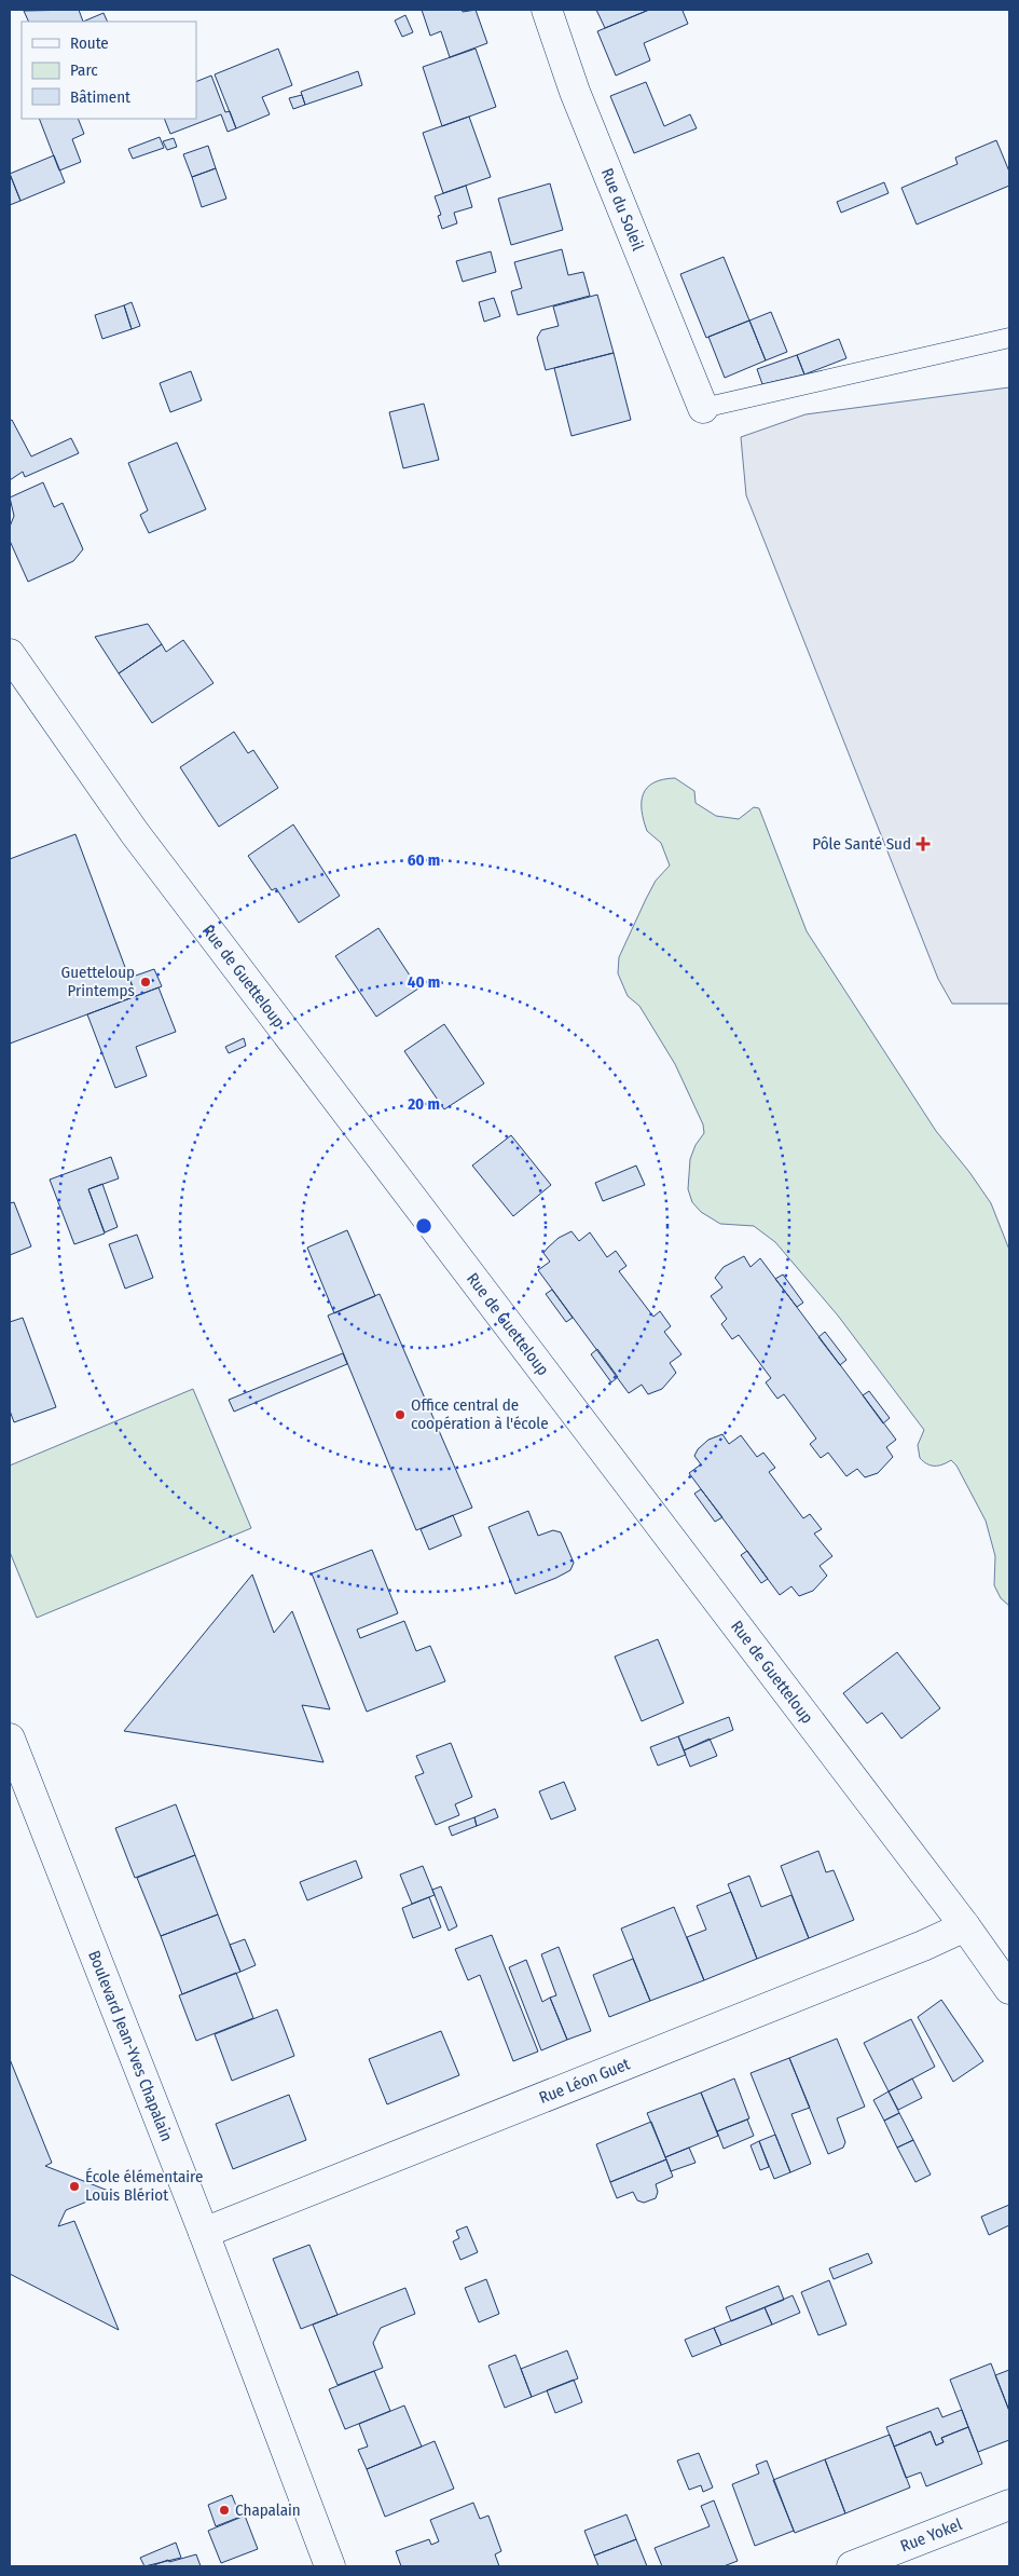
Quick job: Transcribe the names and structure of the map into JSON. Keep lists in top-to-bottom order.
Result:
{
  "streets": {
    "street": [
      "Rue du Soleil",
      "Rue de Guetteloup",
      "Boulevard Jean-Yves Chapalain",
      "Rue Léon Guet",
      "Rue Yokel"
    ]
  },
  "crossings": [
    ["Rue de Guetteloup", "Rue Léon Guet"],
    ["Boulevard Jean-Yves Chapalain", "Rue Léon Guet"]
  ],
  "places": {
    "health": ["Pôle Santé Sud"],
    "other": [
      "Guetteloup Printemps",
      "Office central de coopération à l'école",
      "École élémentaire Louis Blériot",
      "Chapalain"
    ]
  },
  "legend": ["Route", "Parc", "Bâtiment"],
  "rings": ["60 m", "40 m", "20 m"]
}
